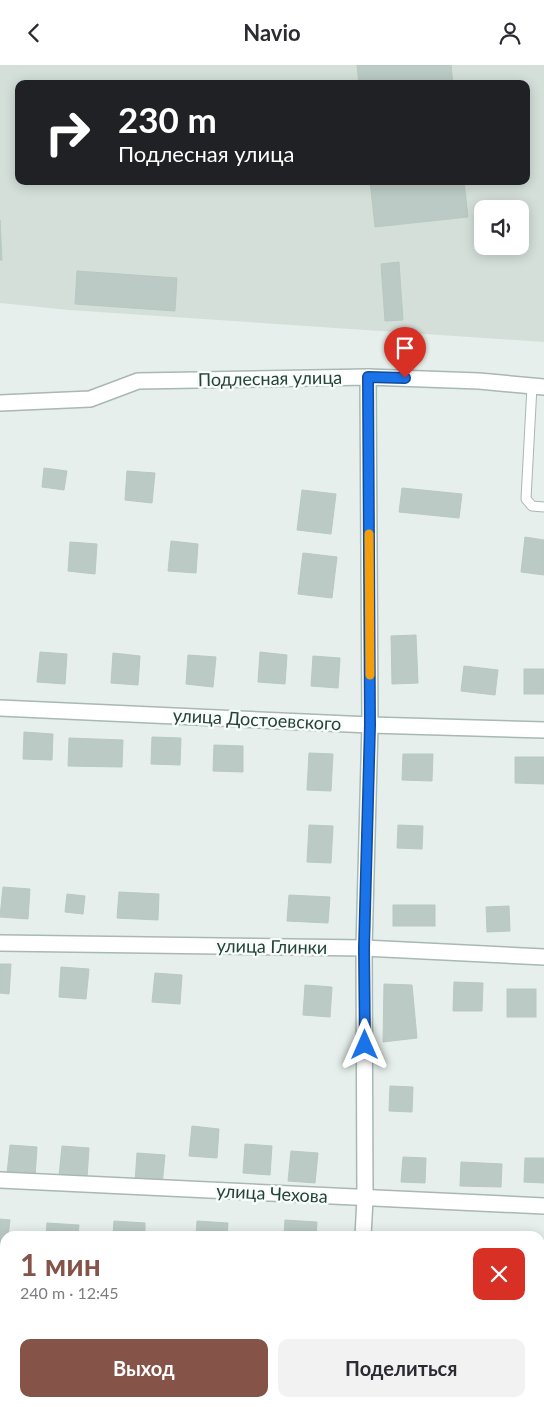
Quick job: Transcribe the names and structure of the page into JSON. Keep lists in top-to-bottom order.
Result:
{
  "streets": {
    "street": [
      "Подлесная улица",
      "улица Достоевского",
      "улица Глинки",
      "улица Чехова"
    ]
  },
  "page": {
    "header": "Navio",
    "turn": ["230 m", "Подлесная улица"],
    "heading": ["1 мин", "240 m · 12:45"],
    "buttons": ["Выход", "Поделиться"]
  }
}
